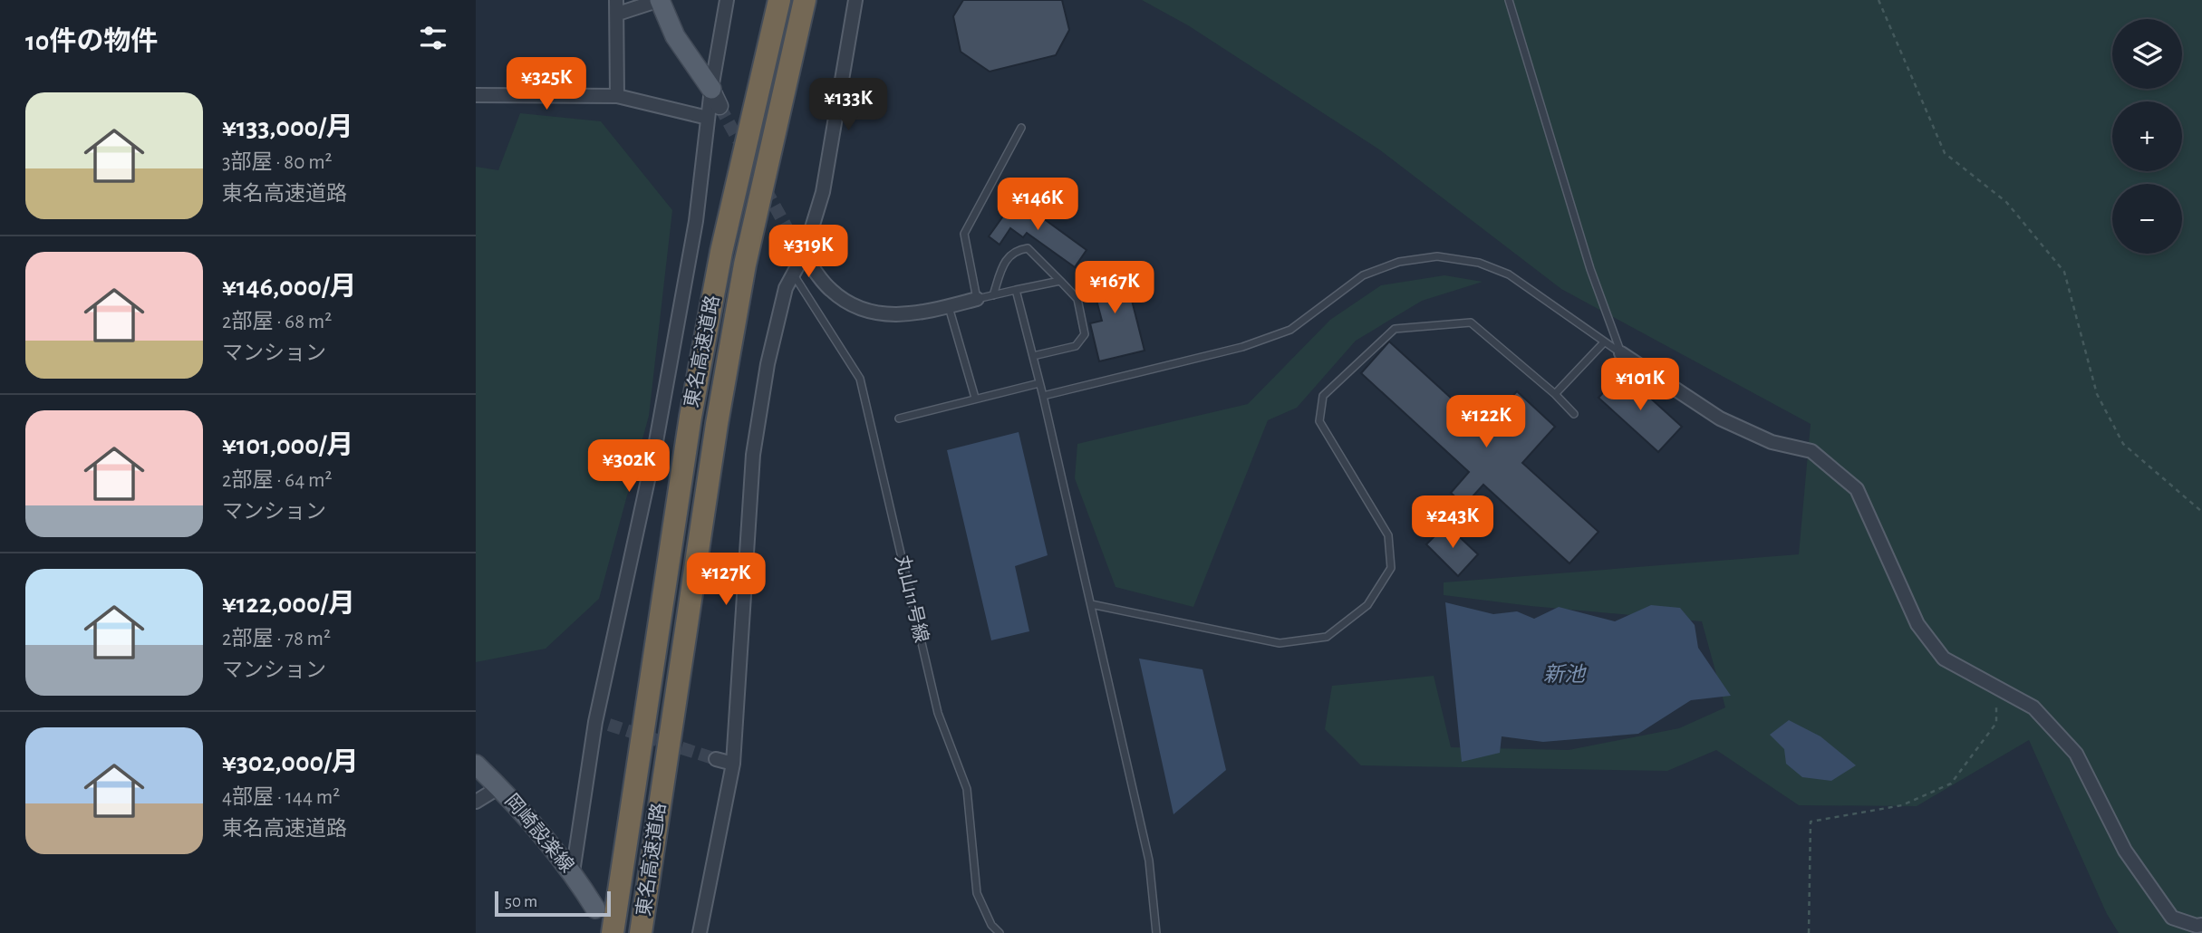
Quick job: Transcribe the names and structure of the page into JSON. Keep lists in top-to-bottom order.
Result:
{
  "streets": {
    "highway": ["東名高速道路"],
    "main road": ["岡崎設楽線"],
    "lane": ["丸山11号線"]
  },
  "water": ["新池"],
  "scale_bar": "50 m",
  "page": {
    "heading": "10件の物件",
    "map_buttons": ["+", "−"],
    "price": [
      "¥325K",
      "¥133K",
      "¥146K",
      "¥319K",
      "¥167K",
      "¥101K",
      "¥122K",
      "¥302K",
      "¥243K",
      "¥127K"
    ],
    "list": [
      {
        "name": "¥133,000/月",
        "note": "3部屋 · 80 m² · 東名高速道路"
      },
      {
        "name": "¥146,000/月",
        "note": "2部屋 · 68 m² · マンション"
      },
      {
        "name": "¥101,000/月",
        "note": "2部屋 · 64 m² · マンション"
      },
      {
        "name": "¥122,000/月",
        "note": "2部屋 · 78 m² · マンション"
      },
      {
        "name": "¥302,000/月",
        "note": "4部屋 · 144 m² · 東名高速道路"
      }
    ],
    "scale": "50 m"
  }
}
